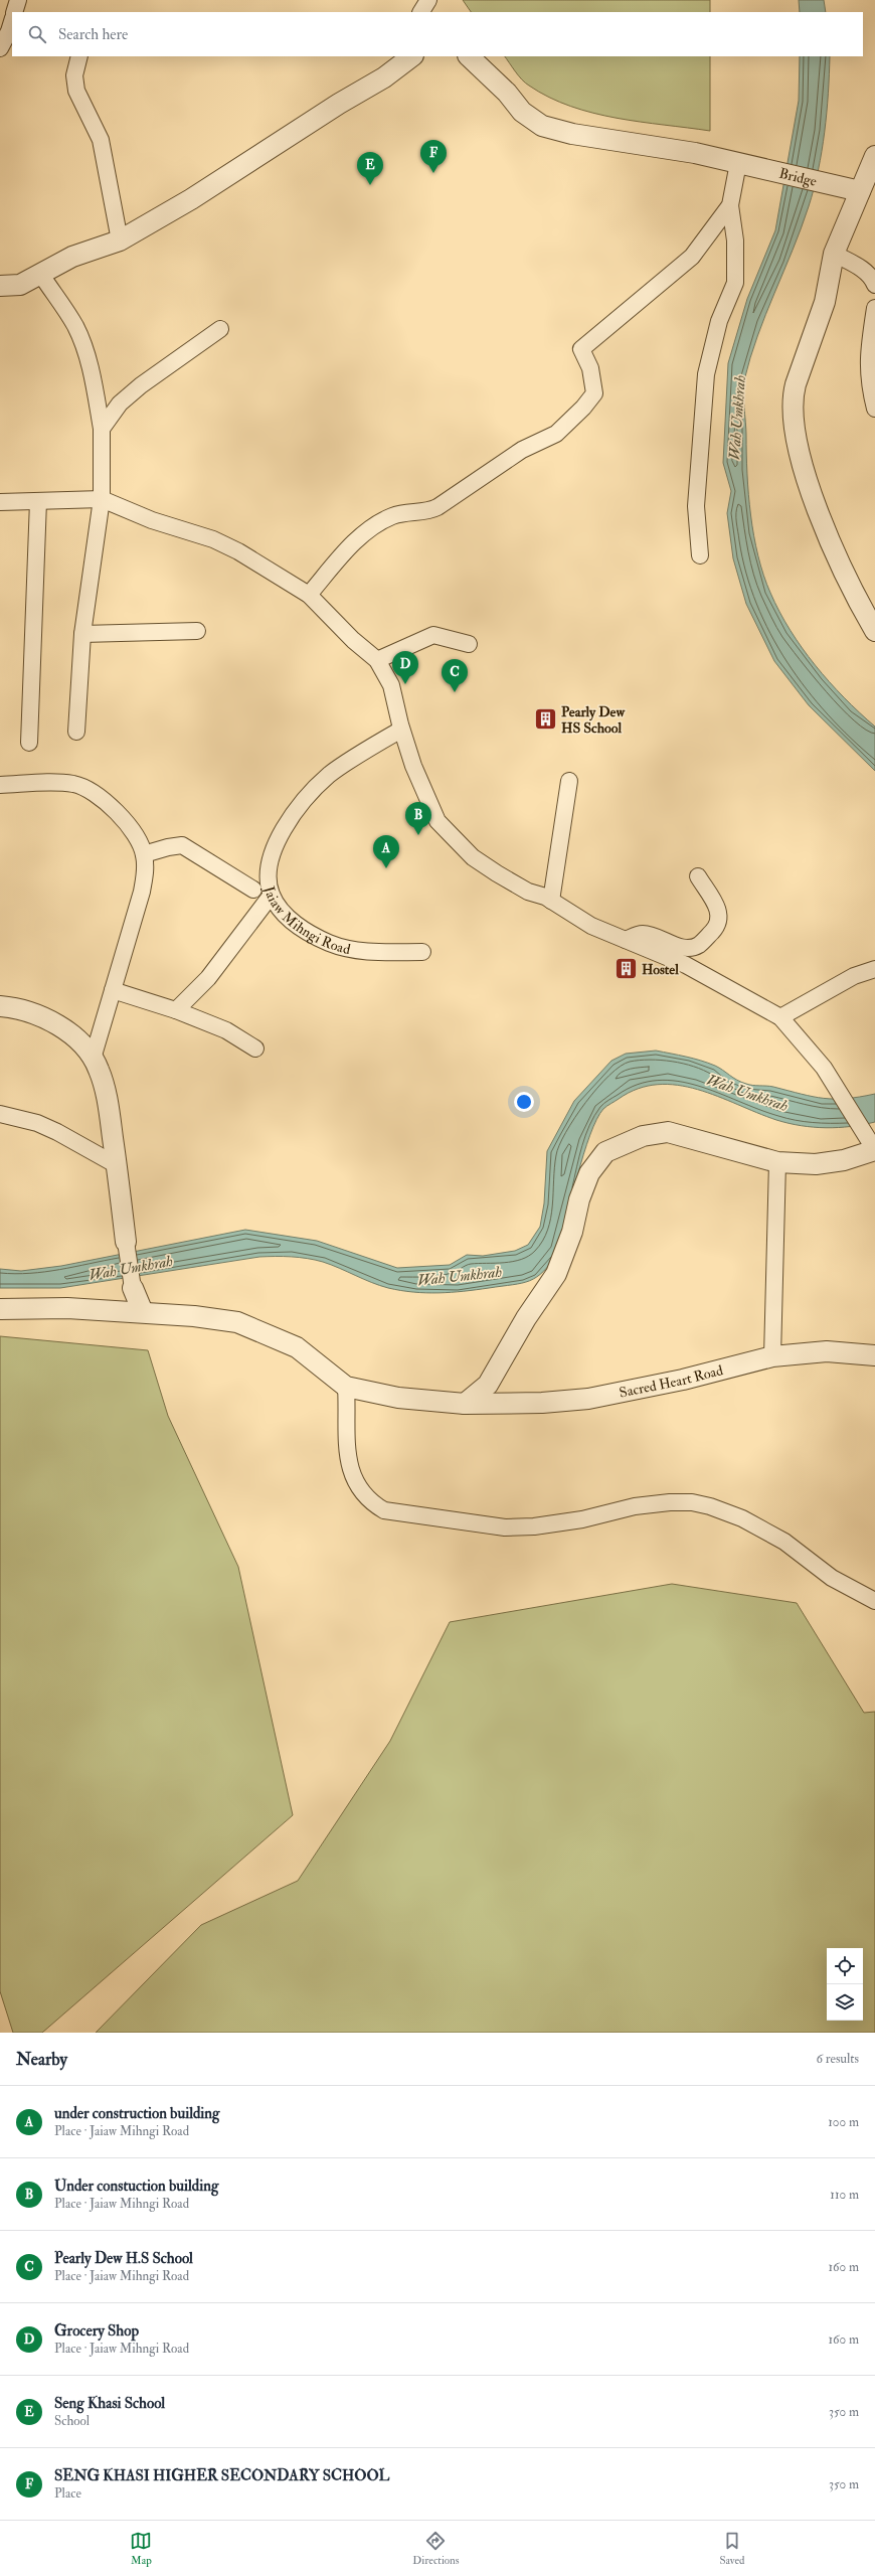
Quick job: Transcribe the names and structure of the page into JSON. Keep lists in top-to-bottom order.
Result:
{
  "streets": {
    "street": ["Bridge", "Jaiaw Mihngi Road", "Sacred Heart Road"]
  },
  "water": ["Wah Umkhrah"],
  "places": {
    "building": ["Pearly Dew HS School", "Hostel"]
  },
  "page": {
    "search": "Search here",
    "pins": [
      "F",
      "E",
      "D",
      "C",
      "B",
      "A"
    ],
    "heading": ["Nearby", "6 results"],
    "list": [
      {
        "mark": "A",
        "name": "under construction building",
        "note": "Place · Jaiaw Mihngi Road",
        "value": "100 m"
      },
      {
        "mark": "B",
        "name": "Under constuction building",
        "note": "Place · Jaiaw Mihngi Road",
        "value": "110 m"
      },
      {
        "mark": "C",
        "name": "Pearly Dew H.S School",
        "note": "Place · Jaiaw Mihngi Road",
        "value": "160 m"
      },
      {
        "mark": "D",
        "name": "Grocery Shop",
        "note": "Place · Jaiaw Mihngi Road",
        "value": "160 m"
      },
      {
        "mark": "E",
        "name": "Seng Khasi School",
        "note": "School",
        "value": "350 m"
      },
      {
        "mark": "F",
        "name": "SENG KHASI HIGHER SECONDARY SCHOOL",
        "note": "Place",
        "value": "350 m"
      }
    ],
    "nav": ["Map", "Directions", "Saved"]
  }
}
